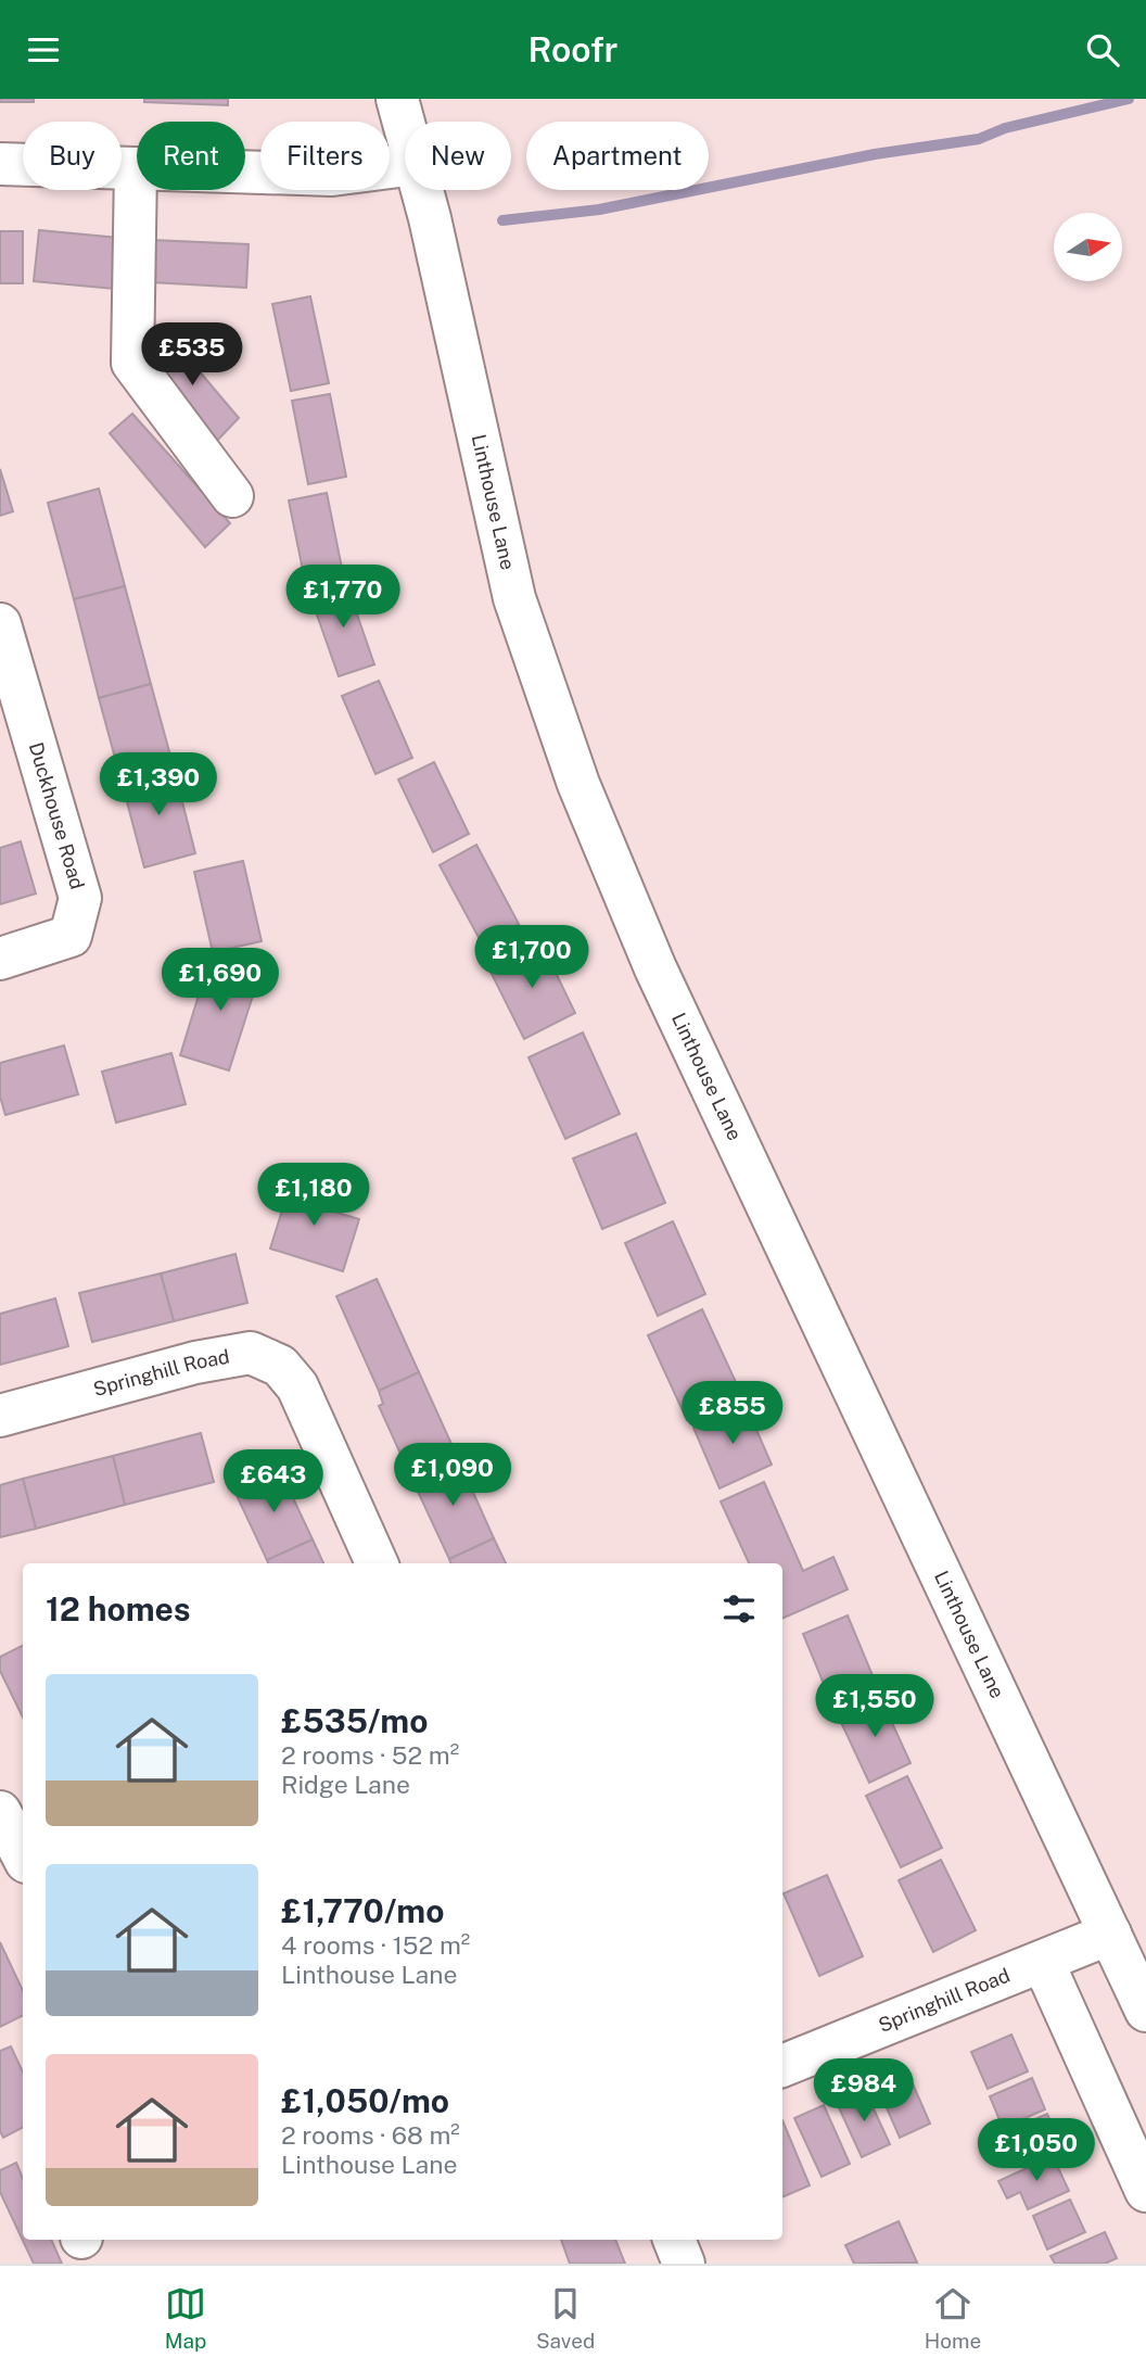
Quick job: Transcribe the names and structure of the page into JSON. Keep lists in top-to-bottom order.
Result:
{
  "streets": {
    "street": ["Linthouse Lane", "Duckhouse Road", "Springhill Road"]
  },
  "crossings": [
    ["Linthouse Lane", "Springhill Road"]
  ],
  "north": "right",
  "page": {
    "header": "Roofr",
    "chip": [
      "Buy",
      "Rent",
      "Filters",
      "New",
      "Apartment"
    ],
    "price": [
      "£535",
      "£1,770",
      "£1,390",
      "£1,700",
      "£1,690",
      "£1,180",
      "£855",
      "£1,090",
      "£643",
      "£1,550",
      "£984",
      "£1,050"
    ],
    "heading": "12 homes",
    "list": [
      {
        "name": "£535/mo",
        "note": "2 rooms · 52 m² · Ridge Lane"
      },
      {
        "name": "£1,770/mo",
        "note": "4 rooms · 152 m² · Linthouse Lane"
      },
      {
        "name": "£1,050/mo",
        "note": "2 rooms · 68 m² · Linthouse Lane"
      }
    ],
    "tabs": ["Map", "Saved", "Home"]
  }
}
